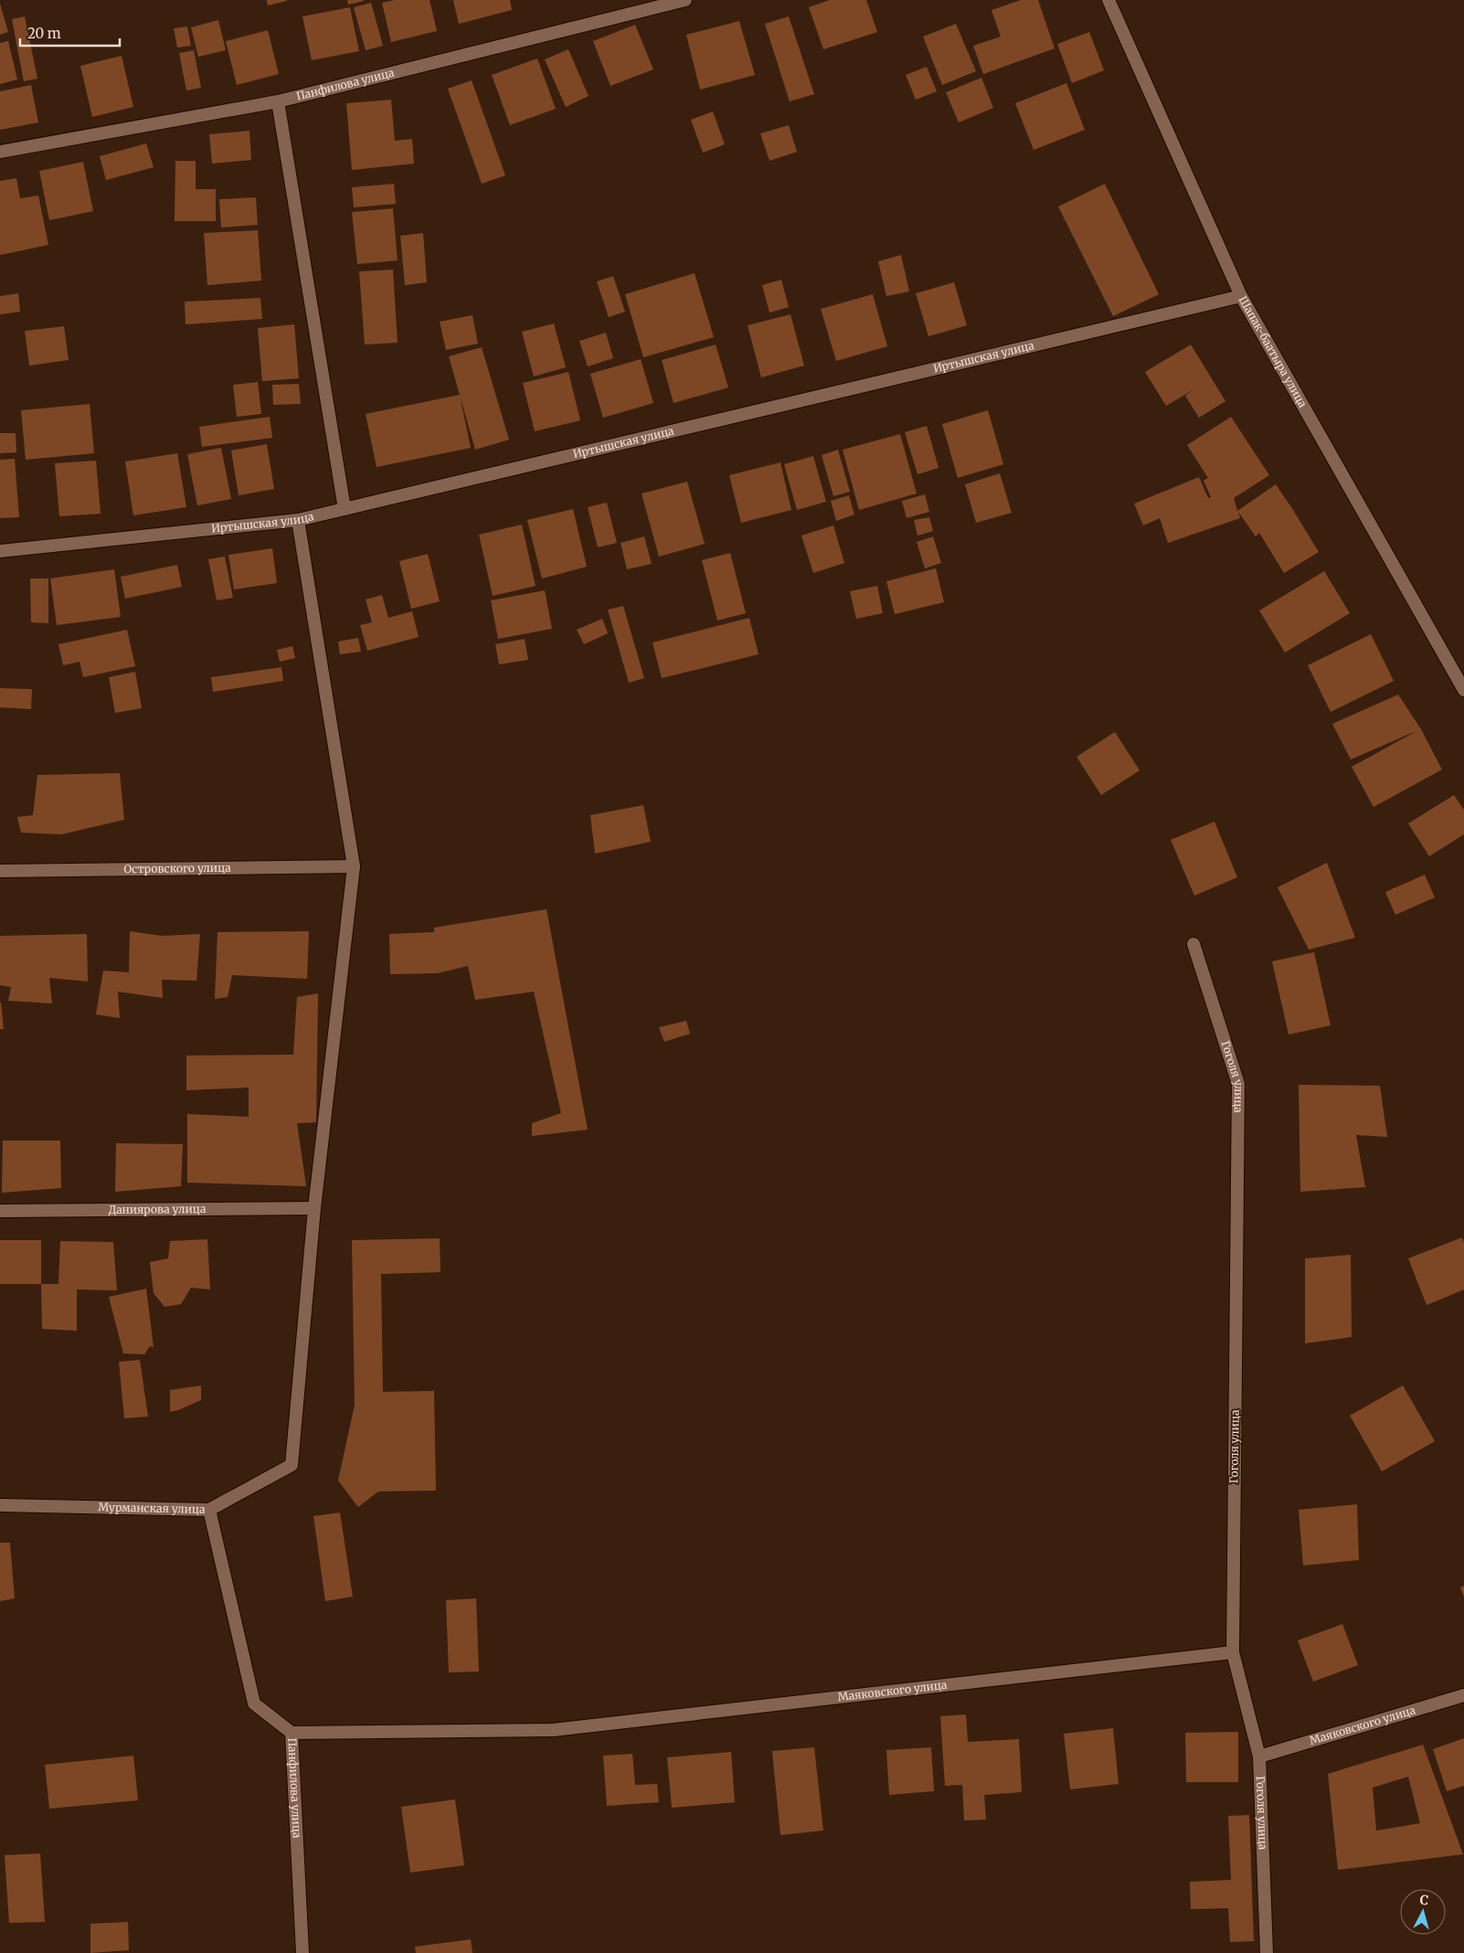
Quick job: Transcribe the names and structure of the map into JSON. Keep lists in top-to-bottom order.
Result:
{
  "streets": {
    "street": [
      "Панфилова улица",
      "Шапак-баатыра улица",
      "Иртышская улица",
      "Островского улица",
      "Гоголя улица",
      "Даниярова улица",
      "Мурманская улица",
      "Маяковского улица"
    ]
  },
  "crossings": [
    ["Панфилова улица", "Мурманская улица"],
    ["Панфилова улица", "Маяковского улица"],
    ["Шапак-баатыра улица", "Иртышская улица"],
    ["Гоголя улица", "Маяковского улица"],
    ["Даниярова улица", "Мурманская улица"]
  ],
  "scale_bar": "20 m",
  "north": "top"
}
